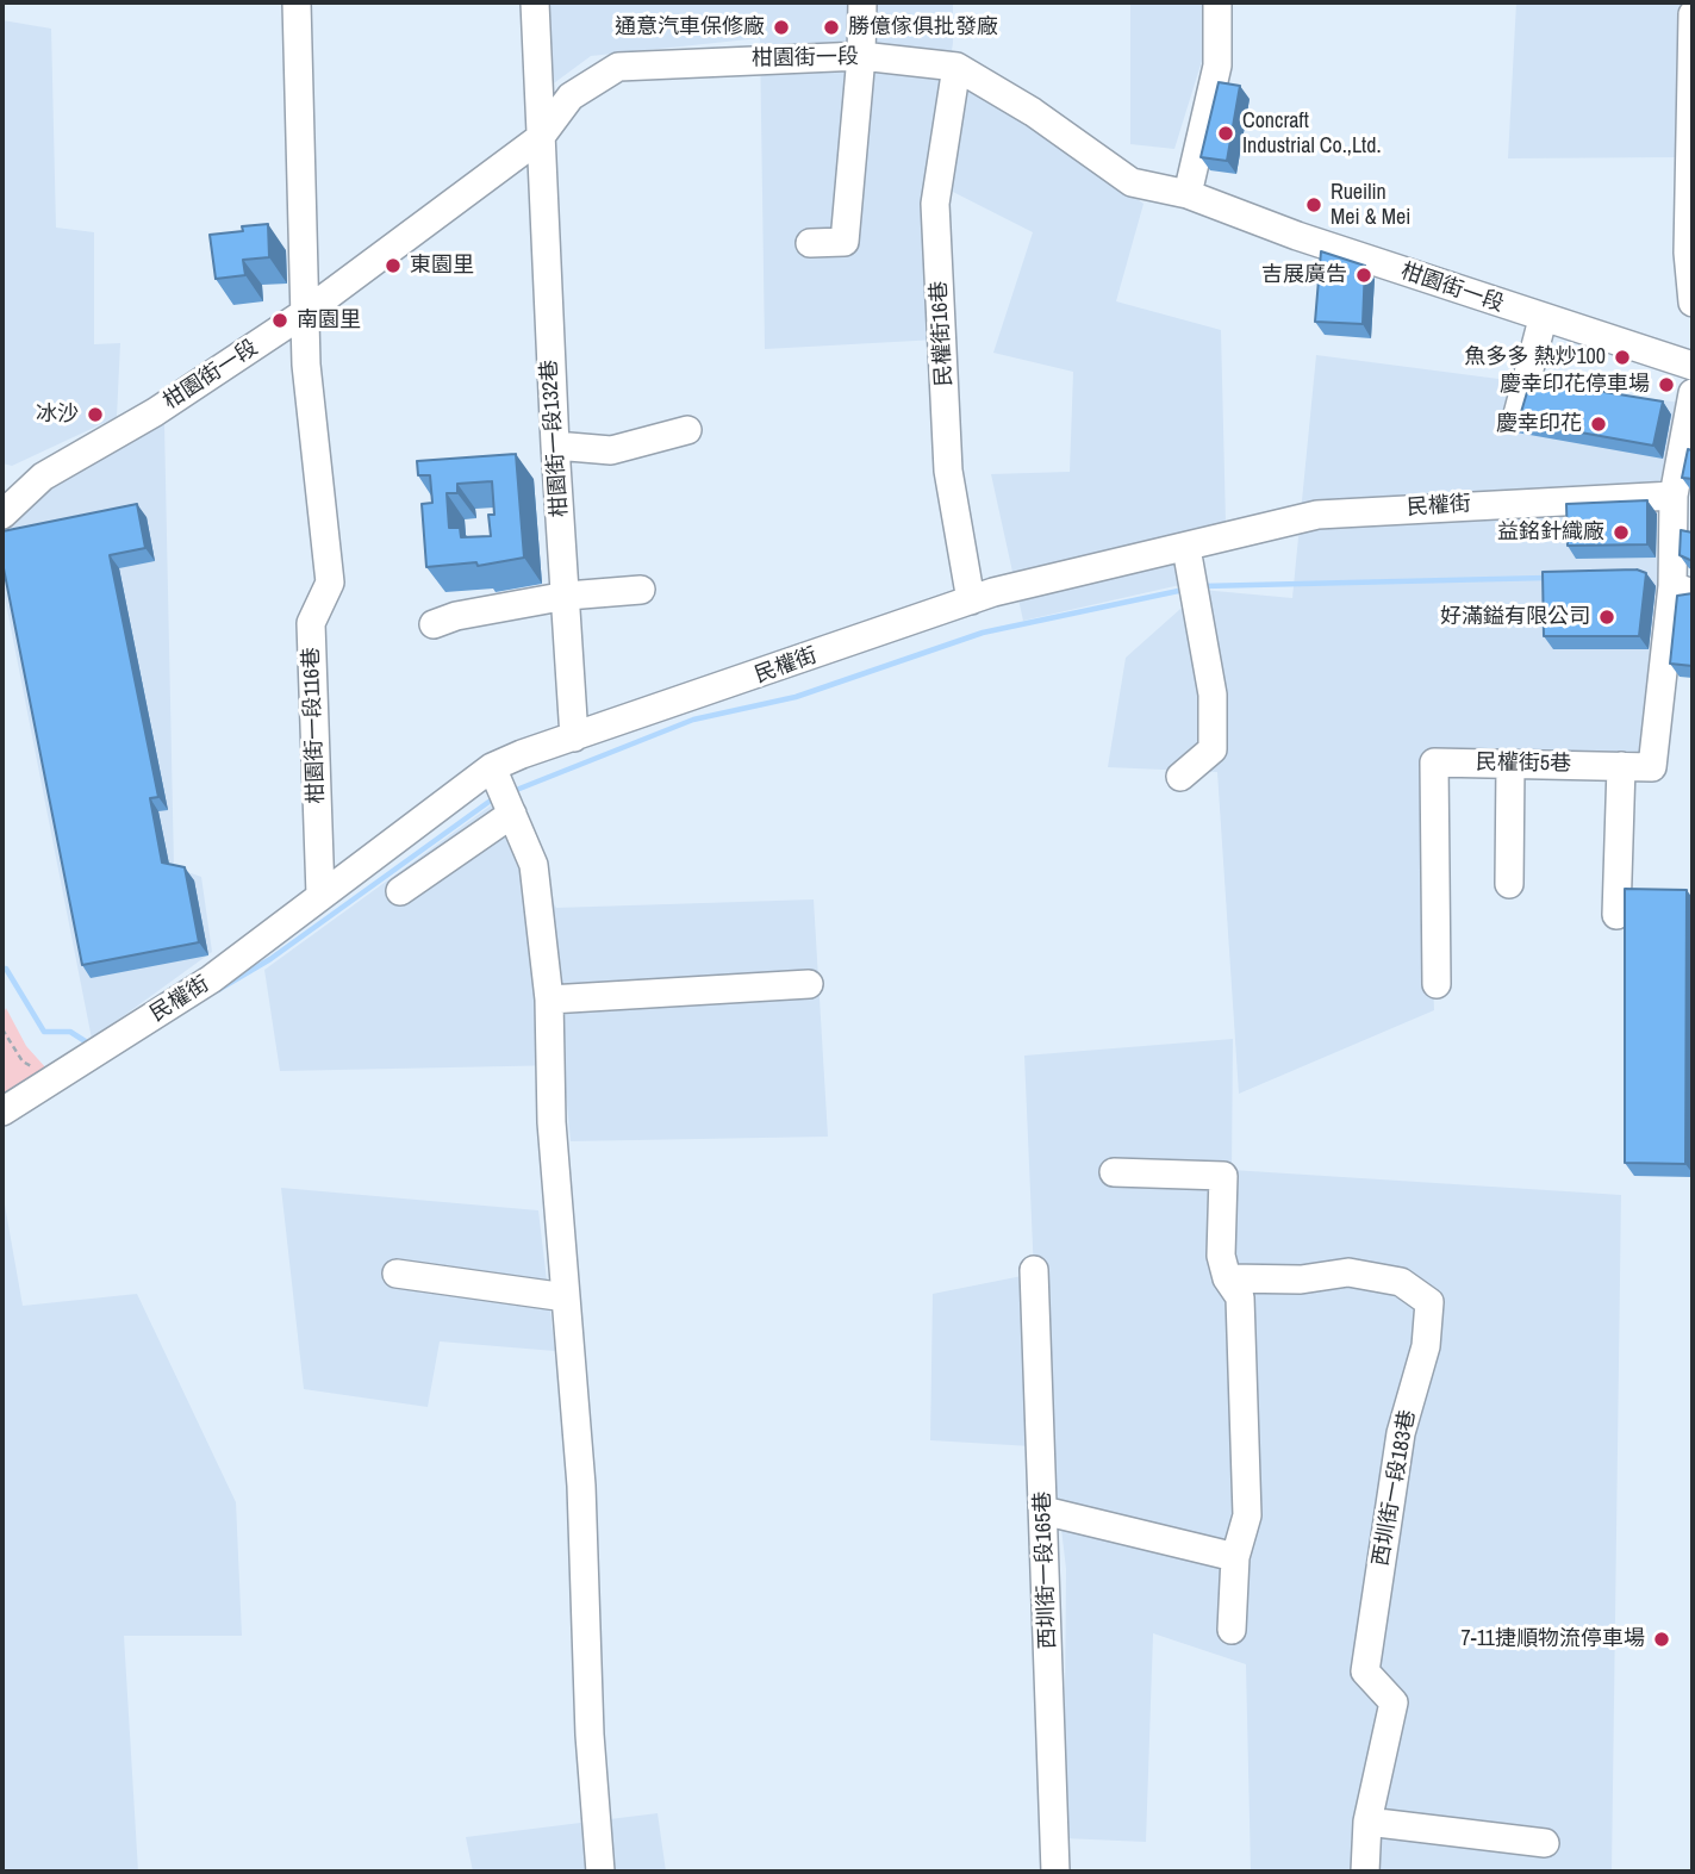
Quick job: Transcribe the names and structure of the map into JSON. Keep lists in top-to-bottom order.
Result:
{
  "streets": {
    "street": [
      "柑園街一段",
      "民權街16巷",
      "柑園街一段132巷",
      "民權街",
      "柑園街一段116巷",
      "民權街5巷",
      "西圳街一段183巷",
      "西圳街一段165巷"
    ]
  },
  "crossings": [
    ["柑園街一段", "民權街16巷"],
    ["柑園街一段", "柑園街一段132巷"],
    ["柑園街一段", "柑園街一段116巷"],
    ["民權街16巷", "民權街"],
    ["柑園街一段132巷", "民權街"],
    ["民權街", "柑園街一段116巷"]
  ],
  "places": [
    "通意汽車保修廠",
    "勝億傢俱批發廠",
    "Concraft Industrial Co.,Ltd.",
    "Rueilin Mei & Mei",
    "東園里",
    "吉展廣告",
    "南園里",
    "魚多多 熱炒100",
    "慶幸印花停車場",
    "冰沙",
    "慶幸印花",
    "益銘針織廠",
    "好滿鎰有限公司",
    "7-11捷順物流停車場"
  ]
}
